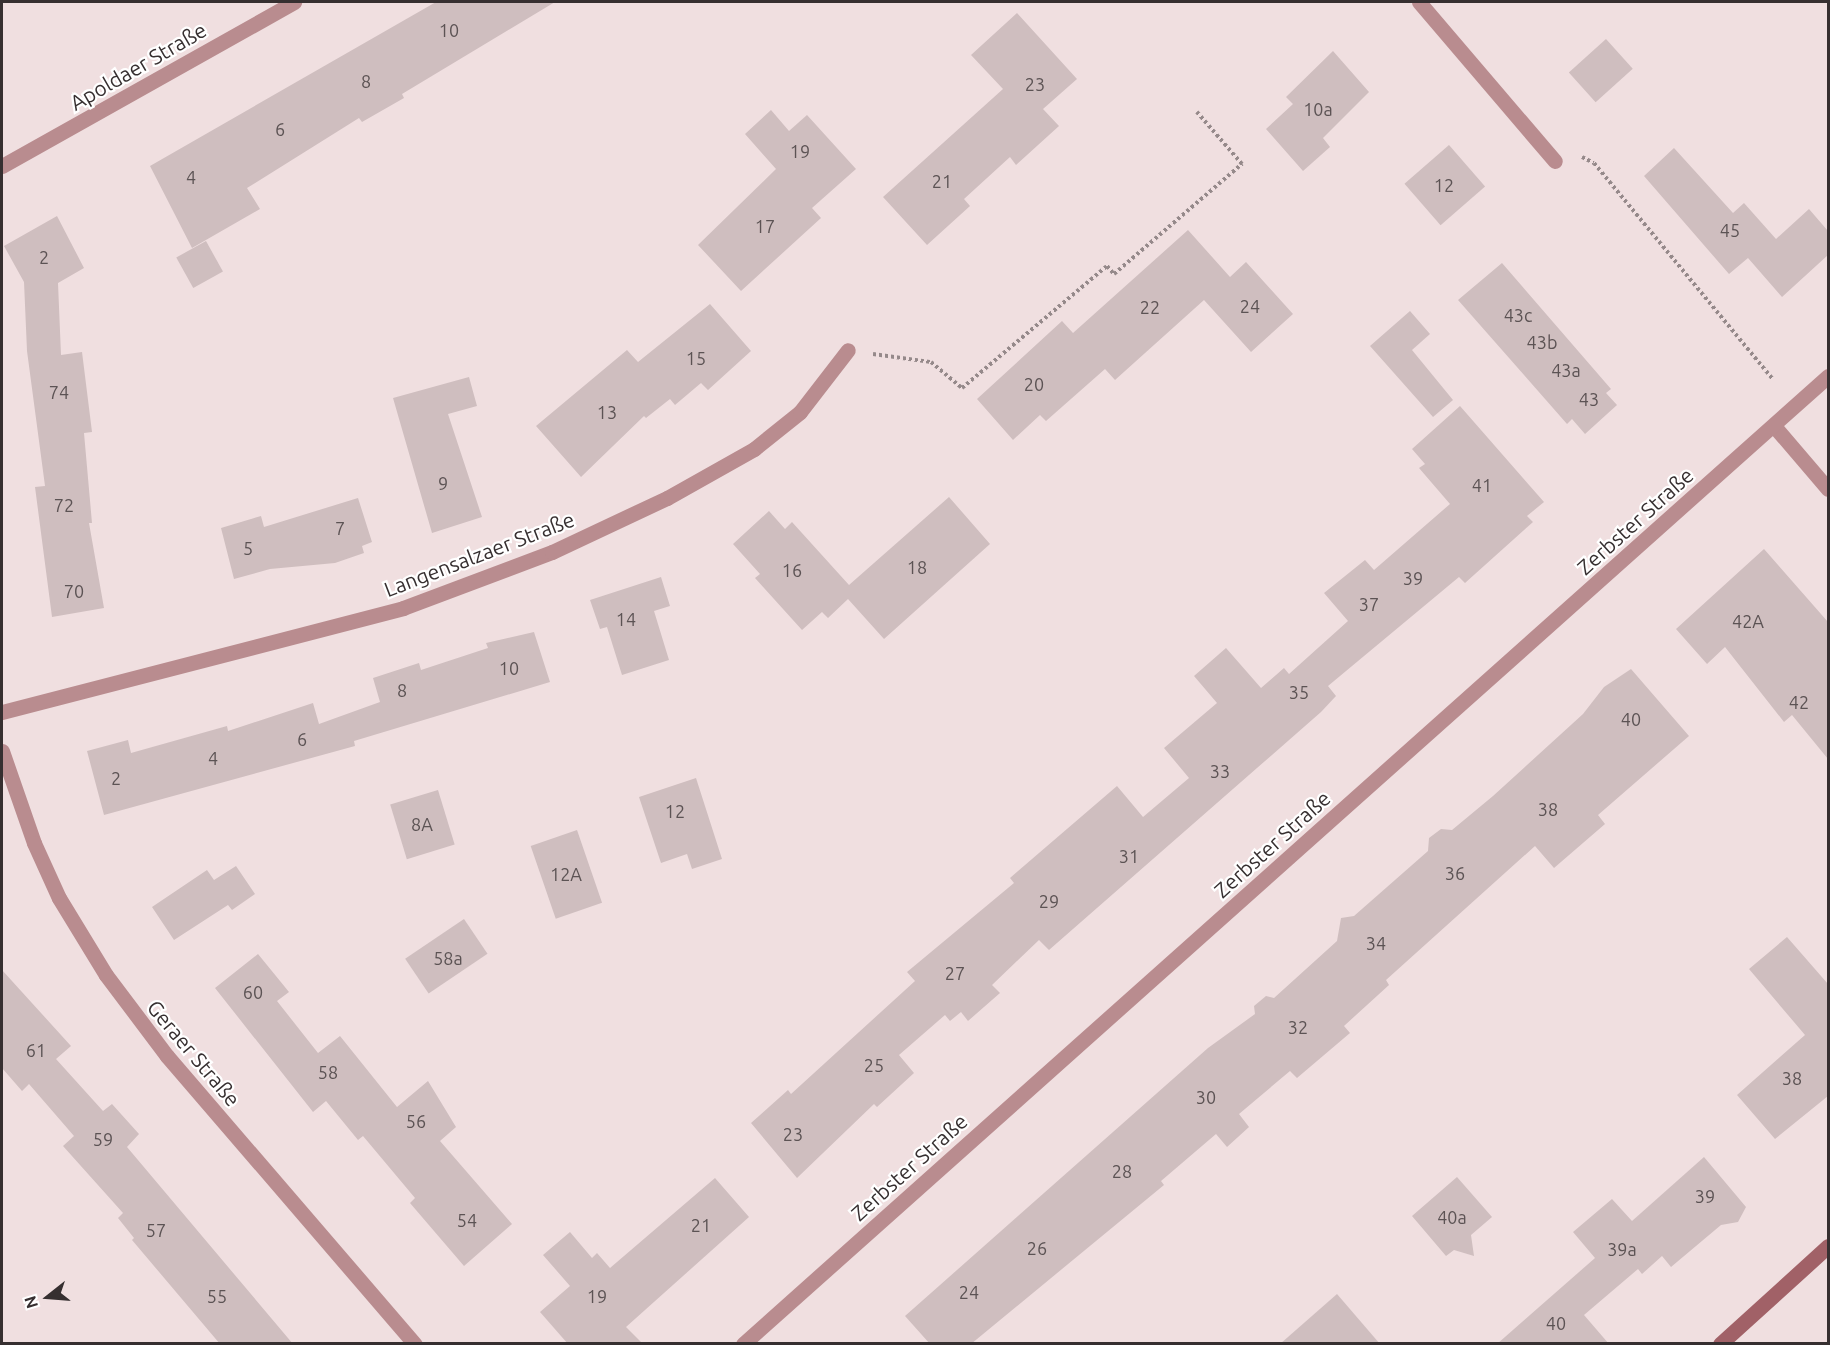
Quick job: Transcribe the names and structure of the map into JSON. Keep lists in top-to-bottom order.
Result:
{
  "streets": {
    "street": [
      "Apoldaer Straße",
      "Zerbster Straße",
      "Langensalzaer Straße",
      "Geraer Straße"
    ]
  },
  "house_numbers": [
    "10",
    "8",
    "23",
    "10a",
    "6",
    "19",
    "4",
    "21",
    "12",
    "17",
    "45",
    "2",
    "24",
    "22",
    "43c",
    "43b",
    "15",
    "43a",
    "20",
    "74",
    "43",
    "13",
    "9",
    "41",
    "72",
    "7",
    "5",
    "18",
    "16",
    "39",
    "70",
    "37",
    "14",
    "42A",
    "10",
    "8",
    "35",
    "42",
    "40",
    "6",
    "4",
    "33",
    "2",
    "38",
    "12",
    "8A",
    "31",
    "36",
    "12A",
    "29",
    "34",
    "58a",
    "27",
    "60",
    "32",
    "61",
    "25",
    "58",
    "38",
    "30",
    "56",
    "23",
    "59",
    "28",
    "39",
    "40a",
    "54",
    "21",
    "57",
    "26",
    "39a",
    "24",
    "55",
    "19",
    "40"
  ],
  "north": "left"
}
